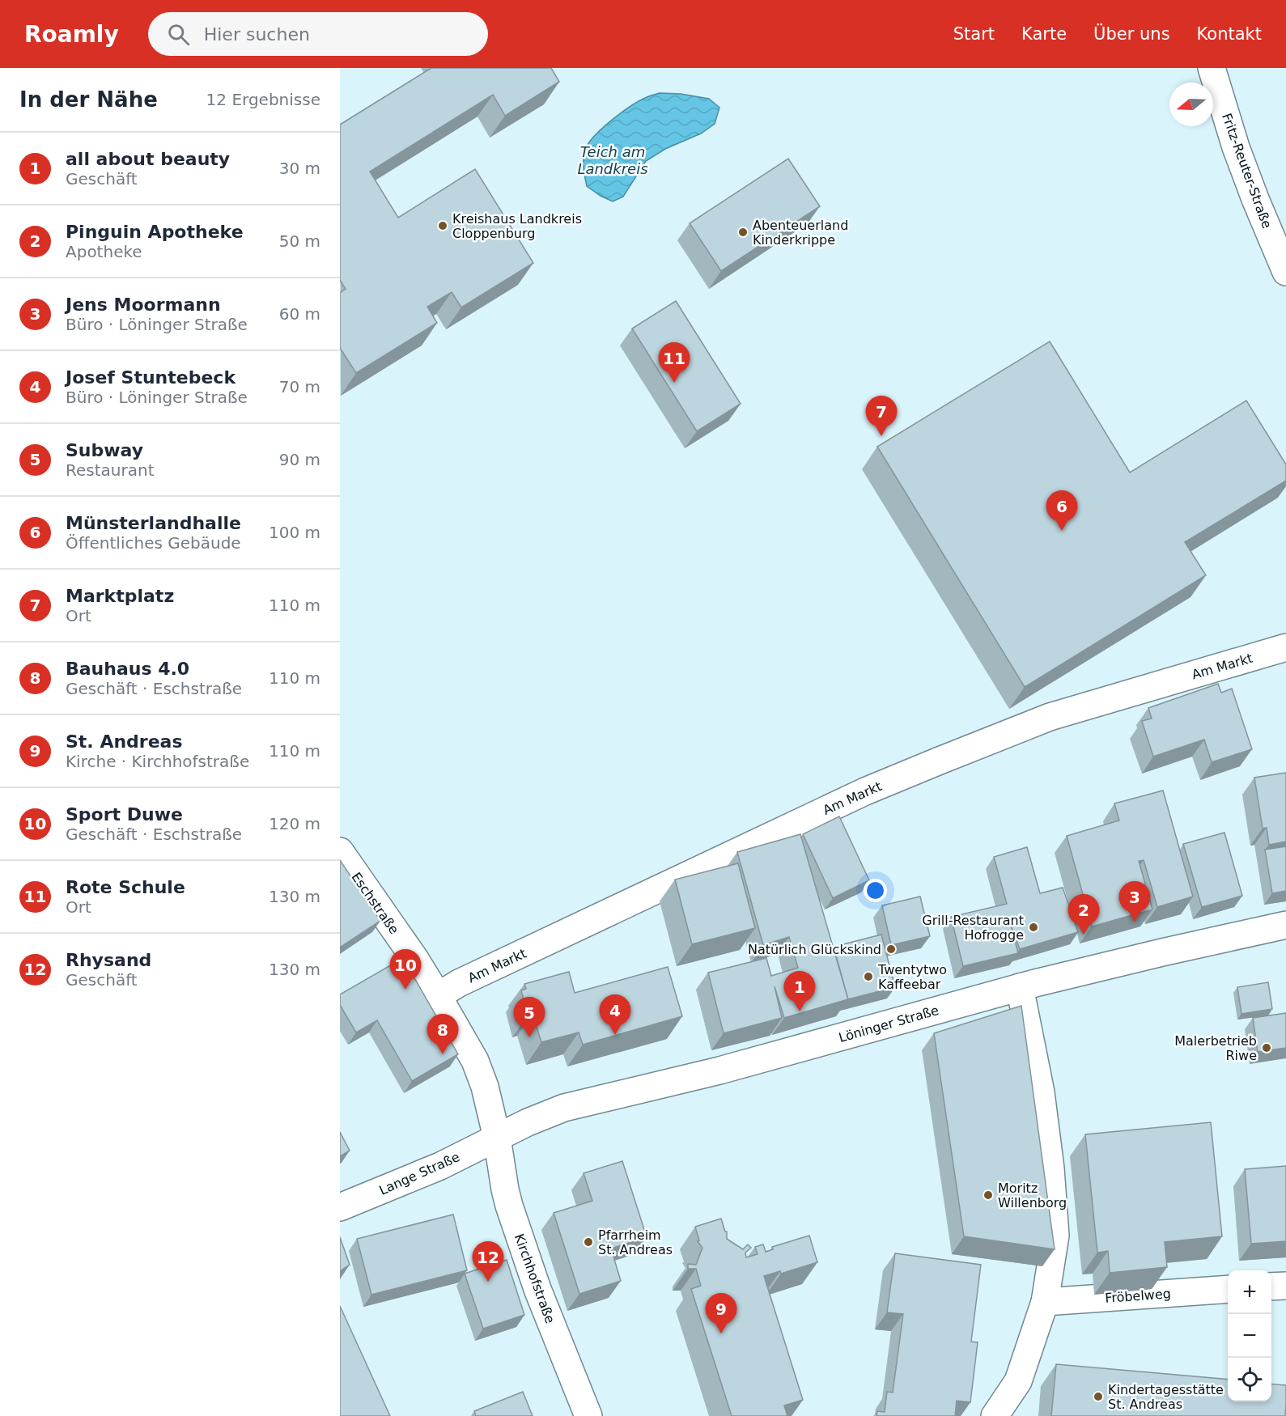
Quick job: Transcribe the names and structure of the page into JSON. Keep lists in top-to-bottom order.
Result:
{
  "streets": {
    "street": [
      "Fritz-Reuter-Straße",
      "Am Markt",
      "Eschstraße",
      "Löninger Straße",
      "Lange Straße",
      "Kirchhofstraße",
      "Fröbelweg"
    ]
  },
  "crossings": [
    ["Am Markt", "Eschstraße"],
    ["Eschstraße", "Löninger Straße"],
    ["Eschstraße", "Lange Straße"],
    ["Eschstraße", "Kirchhofstraße"],
    ["Löninger Straße", "Lange Straße"],
    ["Löninger Straße", "Kirchhofstraße"],
    ["Lange Straße", "Kirchhofstraße"]
  ],
  "water": ["Teich am Landkreis"],
  "places": [
    "Kreishaus Landkreis Cloppenburg",
    "Abenteuerland Kinderkrippe",
    "Grill-Restaurant Hofrogge",
    "Natürlich Glückskind",
    "Twentytwo Kaffeebar",
    "Malerbetrieb Riwe",
    "Moritz Willenborg",
    "Pfarrheim St. Andreas",
    "Kindertagesstätte St. Andreas"
  ],
  "north": "left",
  "page": {
    "header": "Roamly",
    "search": "Hier suchen",
    "nav": [
      "Start",
      "Karte",
      "Über uns",
      "Kontakt"
    ],
    "heading": ["In der Nähe", "12 Ergebnisse"],
    "list": [
      {
        "mark": "1",
        "name": "all about beauty",
        "note": "Geschäft",
        "value": "30 m"
      },
      {
        "mark": "2",
        "name": "Pinguin Apotheke",
        "note": "Apotheke",
        "value": "50 m"
      },
      {
        "mark": "3",
        "name": "Jens Moormann",
        "note": "Büro · Löninger Straße",
        "value": "60 m"
      },
      {
        "mark": "4",
        "name": "Josef Stuntebeck",
        "note": "Büro · Löninger Straße",
        "value": "70 m"
      },
      {
        "mark": "5",
        "name": "Subway",
        "note": "Restaurant",
        "value": "90 m"
      },
      {
        "mark": "6",
        "name": "Münsterlandhalle",
        "note": "Öffentliches Gebäude",
        "value": "100 m"
      },
      {
        "mark": "7",
        "name": "Marktplatz",
        "note": "Ort",
        "value": "110 m"
      },
      {
        "mark": "8",
        "name": "Bauhaus 4.0",
        "note": "Geschäft · Eschstraße",
        "value": "110 m"
      },
      {
        "mark": "9",
        "name": "St. Andreas",
        "note": "Kirche · Kirchhofstraße",
        "value": "110 m"
      },
      {
        "mark": "10",
        "name": "Sport Duwe",
        "note": "Geschäft · Eschstraße",
        "value": "120 m"
      },
      {
        "mark": "11",
        "name": "Rote Schule",
        "note": "Ort",
        "value": "130 m"
      },
      {
        "mark": "12",
        "name": "Rhysand",
        "note": "Geschäft",
        "value": "130 m"
      }
    ],
    "pins": [
      "11",
      "7",
      "6",
      "3",
      "2",
      "10",
      "1",
      "4",
      "5",
      "8",
      "12",
      "9"
    ],
    "map_buttons": ["+", "−"]
  }
}
